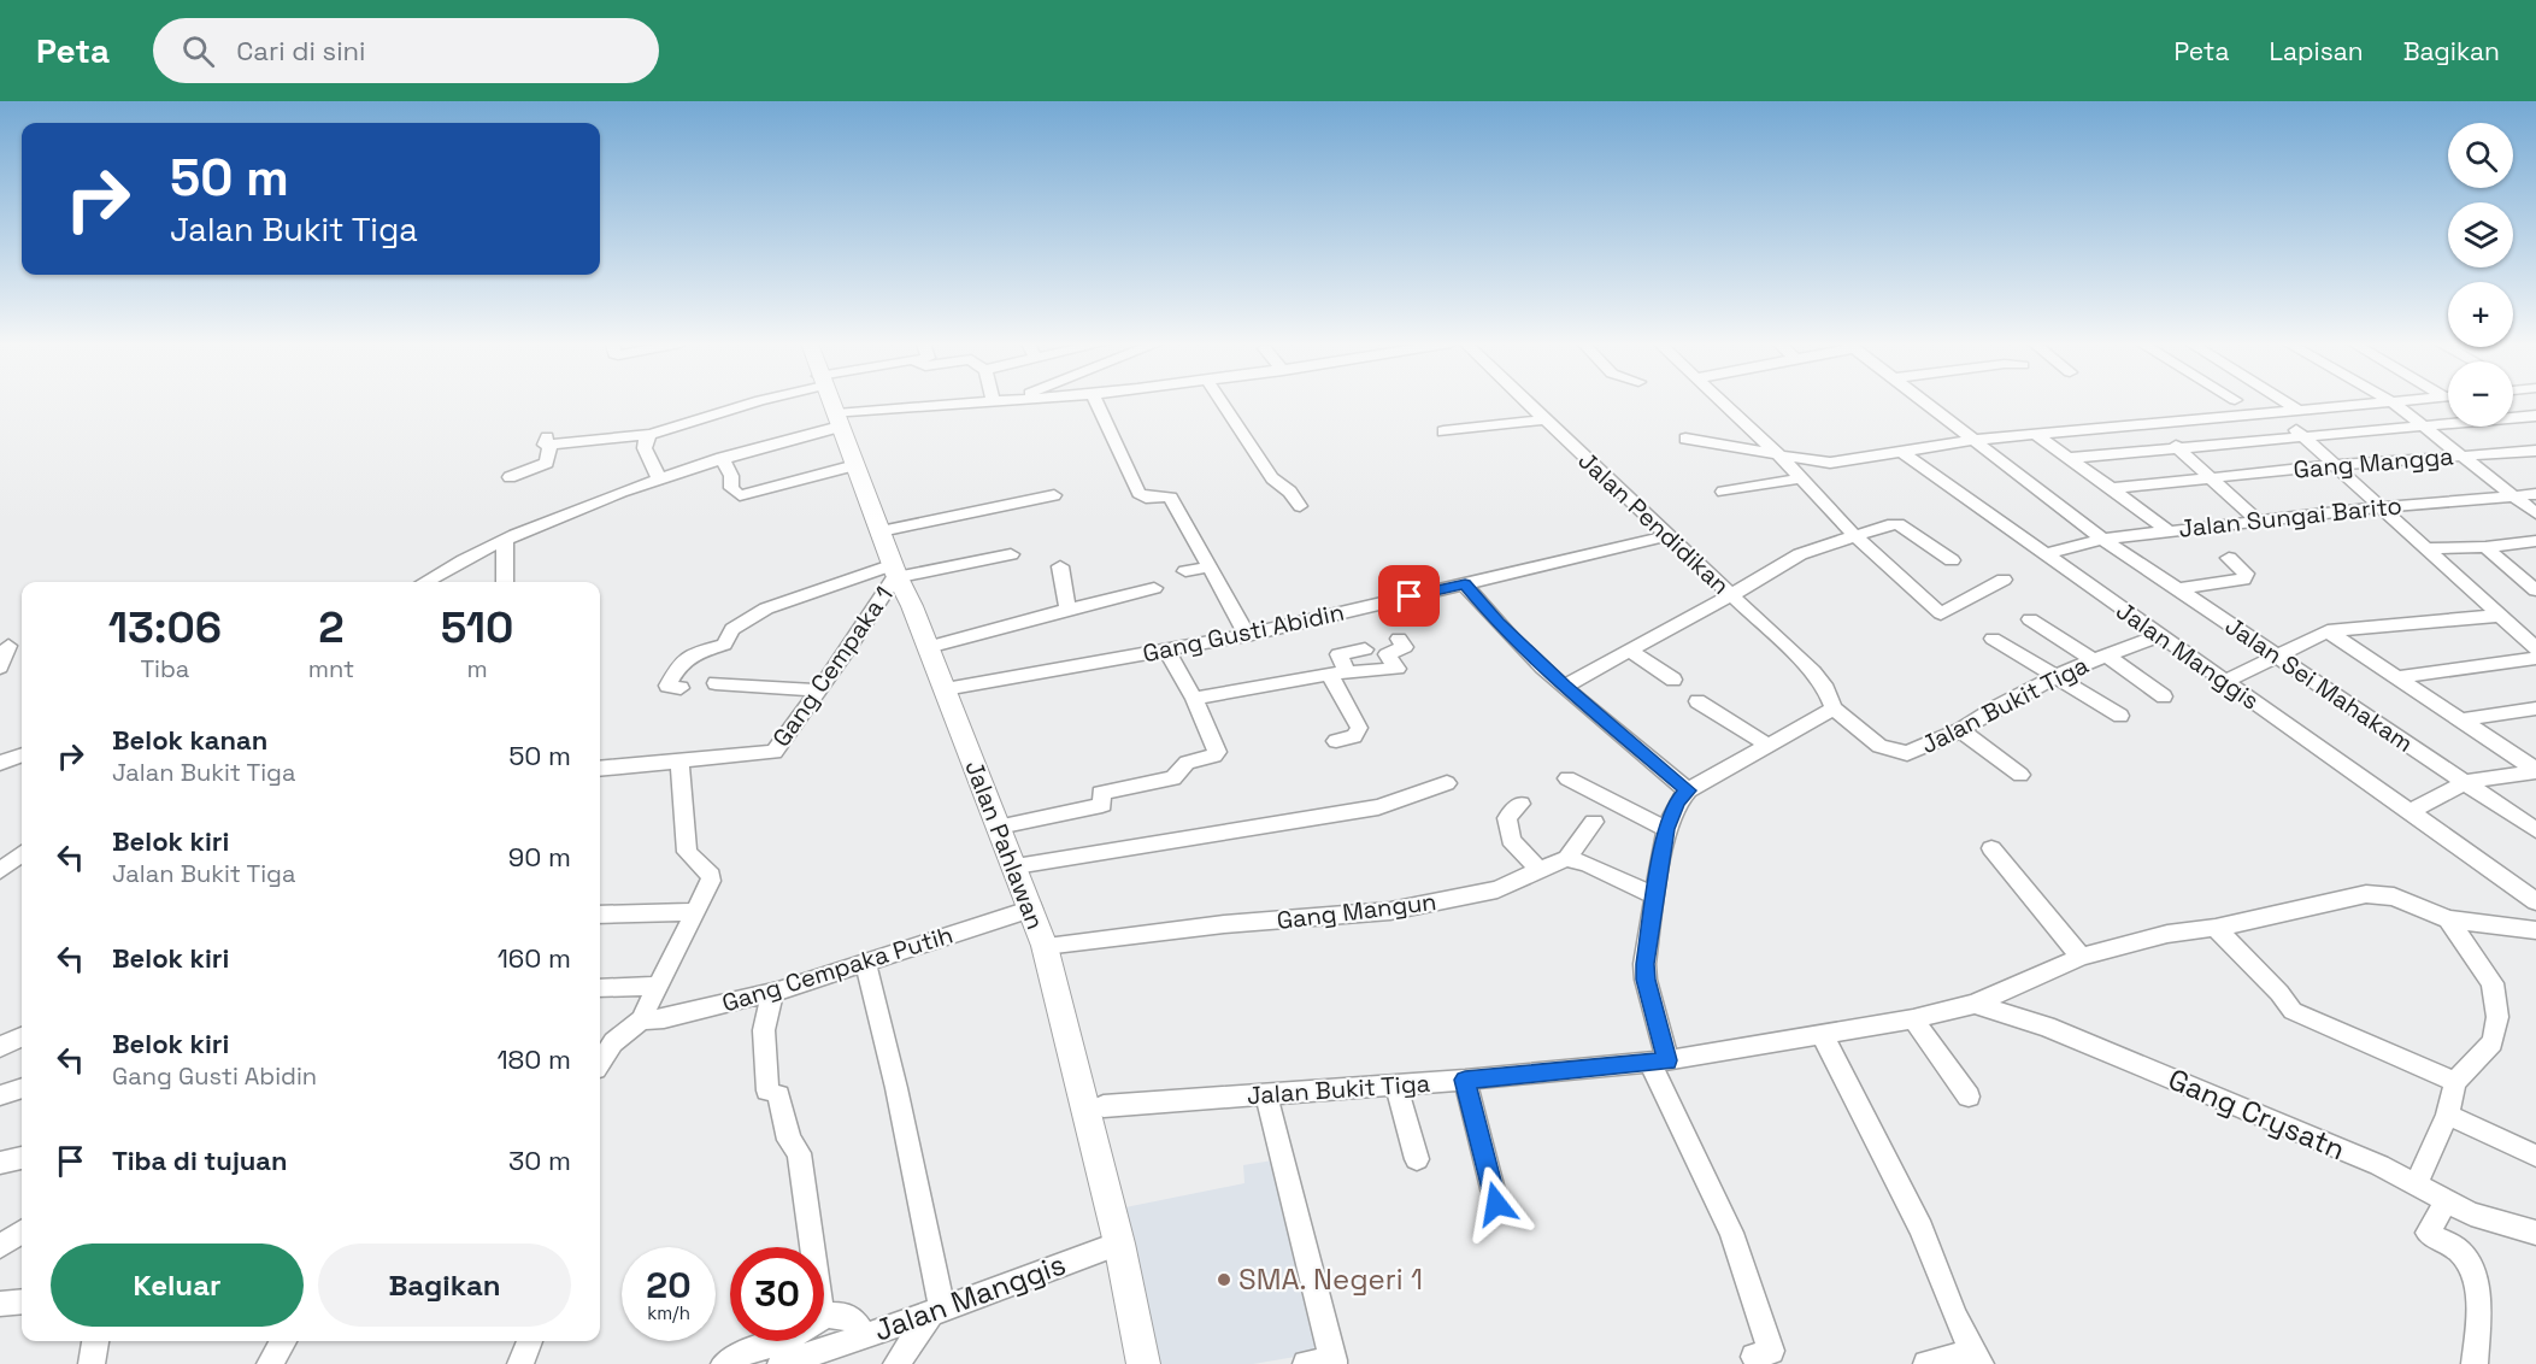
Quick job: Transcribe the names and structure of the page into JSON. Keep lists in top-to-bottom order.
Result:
{
  "streets": {
    "main road": ["Jalan Pahlawan"],
    "street": [
      "Gang Mangga",
      "Jalan Sungai Barito",
      "Jalan Pendidikan",
      "Gang Gusti Abidin",
      "Jalan Manggis",
      "Gang Cempaka 1",
      "Jalan Sei Mahakam",
      "Jalan Bukit Tiga",
      "Gang Mangun",
      "Gang Cempaka Putih",
      "Gang Crysatn"
    ]
  },
  "crossings": [
    ["Jalan Sungai Barito", "Jalan Manggis"],
    ["Jalan Sungai Barito", "Jalan Sei Mahakam"],
    ["Jalan Pendidikan", "Gang Gusti Abidin"],
    ["Jalan Pendidikan", "Jalan Bukit Tiga"],
    ["Gang Gusti Abidin", "Jalan Pahlawan"],
    ["Jalan Manggis", "Jalan Bukit Tiga"],
    ["Jalan Manggis", "Jalan Pahlawan"],
    ["Gang Cempaka 1", "Jalan Pahlawan"],
    ["Jalan Bukit Tiga", "Jalan Pahlawan"],
    ["Jalan Bukit Tiga", "Gang Crysatn"],
    ["Jalan Pahlawan", "Gang Mangun"],
    ["Jalan Pahlawan", "Gang Cempaka Putih"]
  ],
  "places": ["SMA. Negeri 1"],
  "page": {
    "header": "Peta",
    "search": "Cari di sini",
    "nav": ["Peta", "Lapisan", "Bagikan"],
    "map_buttons": ["+", "−"],
    "turn": ["50 m", "Jalan Bukit Tiga"],
    "eta": [
      "13:06",
      "Tiba",
      "2",
      "mnt",
      "510",
      "m"
    ],
    "list": [
      {
        "name": "Belok kanan",
        "note": "Jalan Bukit Tiga",
        "value": "50 m"
      },
      {
        "name": "Belok kiri",
        "note": "Jalan Bukit Tiga",
        "value": "90 m"
      },
      {
        "name": "Belok kiri",
        "value": "160 m"
      },
      {
        "name": "Belok kiri",
        "note": "Gang Gusti Abidin",
        "value": "180 m"
      },
      {
        "name": "Tiba di tujuan",
        "value": "30 m"
      }
    ],
    "buttons": ["Keluar", "Bagikan"],
    "speed": "20 km/h",
    "limit": "30"
  }
}
